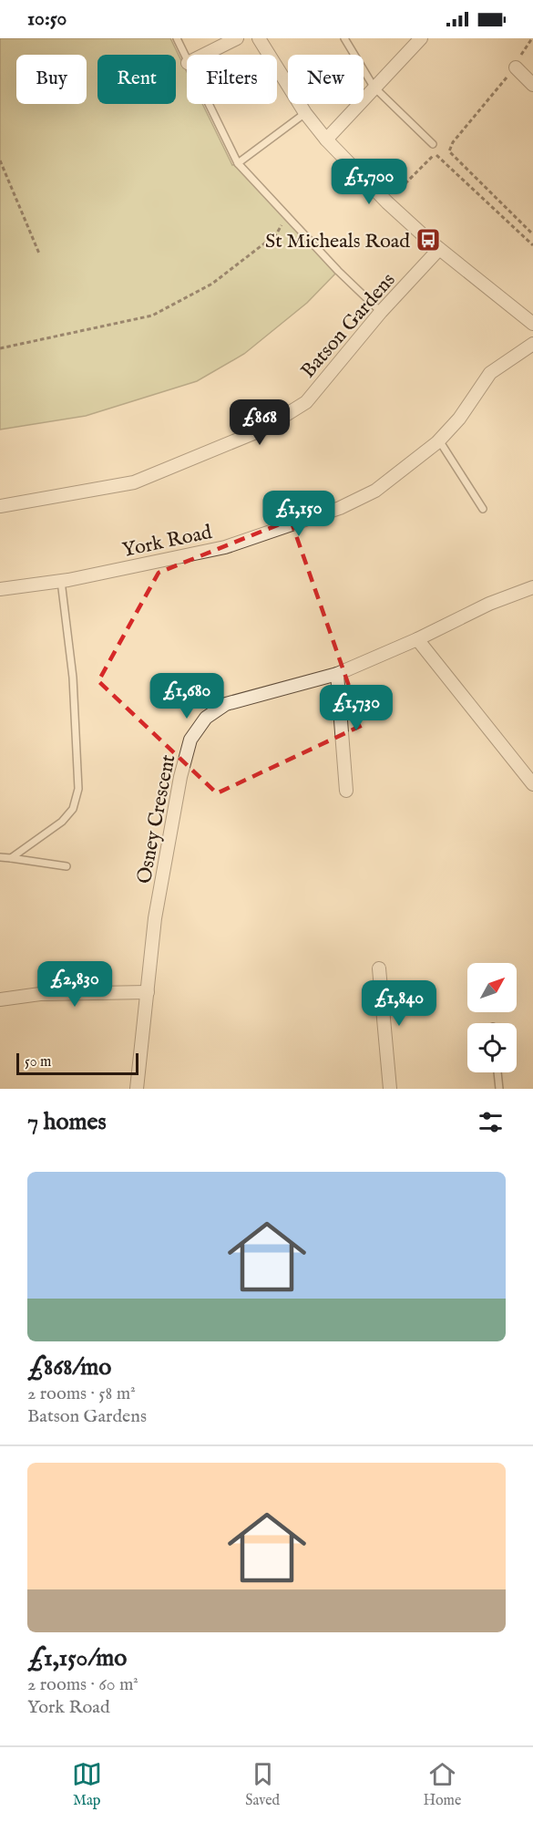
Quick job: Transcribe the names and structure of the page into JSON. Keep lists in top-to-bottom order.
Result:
{
  "streets": {
    "street": ["Batson Gardens", "York Road", "Osney Crescent"]
  },
  "places": {
    "bus stop": ["St Micheals Road"]
  },
  "scale_bar": "50 m",
  "north": "top right",
  "page": {
    "status": "10:50",
    "chip": [
      "Buy",
      "Rent",
      "Filters",
      "New"
    ],
    "price": [
      "£1,700",
      "£868",
      "£1,150",
      "£1,680",
      "£1,730",
      "£2,830",
      "£1,840"
    ],
    "scale": "50 m",
    "heading": "7 homes",
    "list": [
      {
        "name": "£868/mo",
        "note": "2 rooms · 58 m² · Batson Gardens"
      },
      {
        "name": "£1,150/mo",
        "note": "2 rooms · 60 m² · York Road"
      }
    ],
    "tabs": ["Map", "Saved", "Home"]
  }
}
